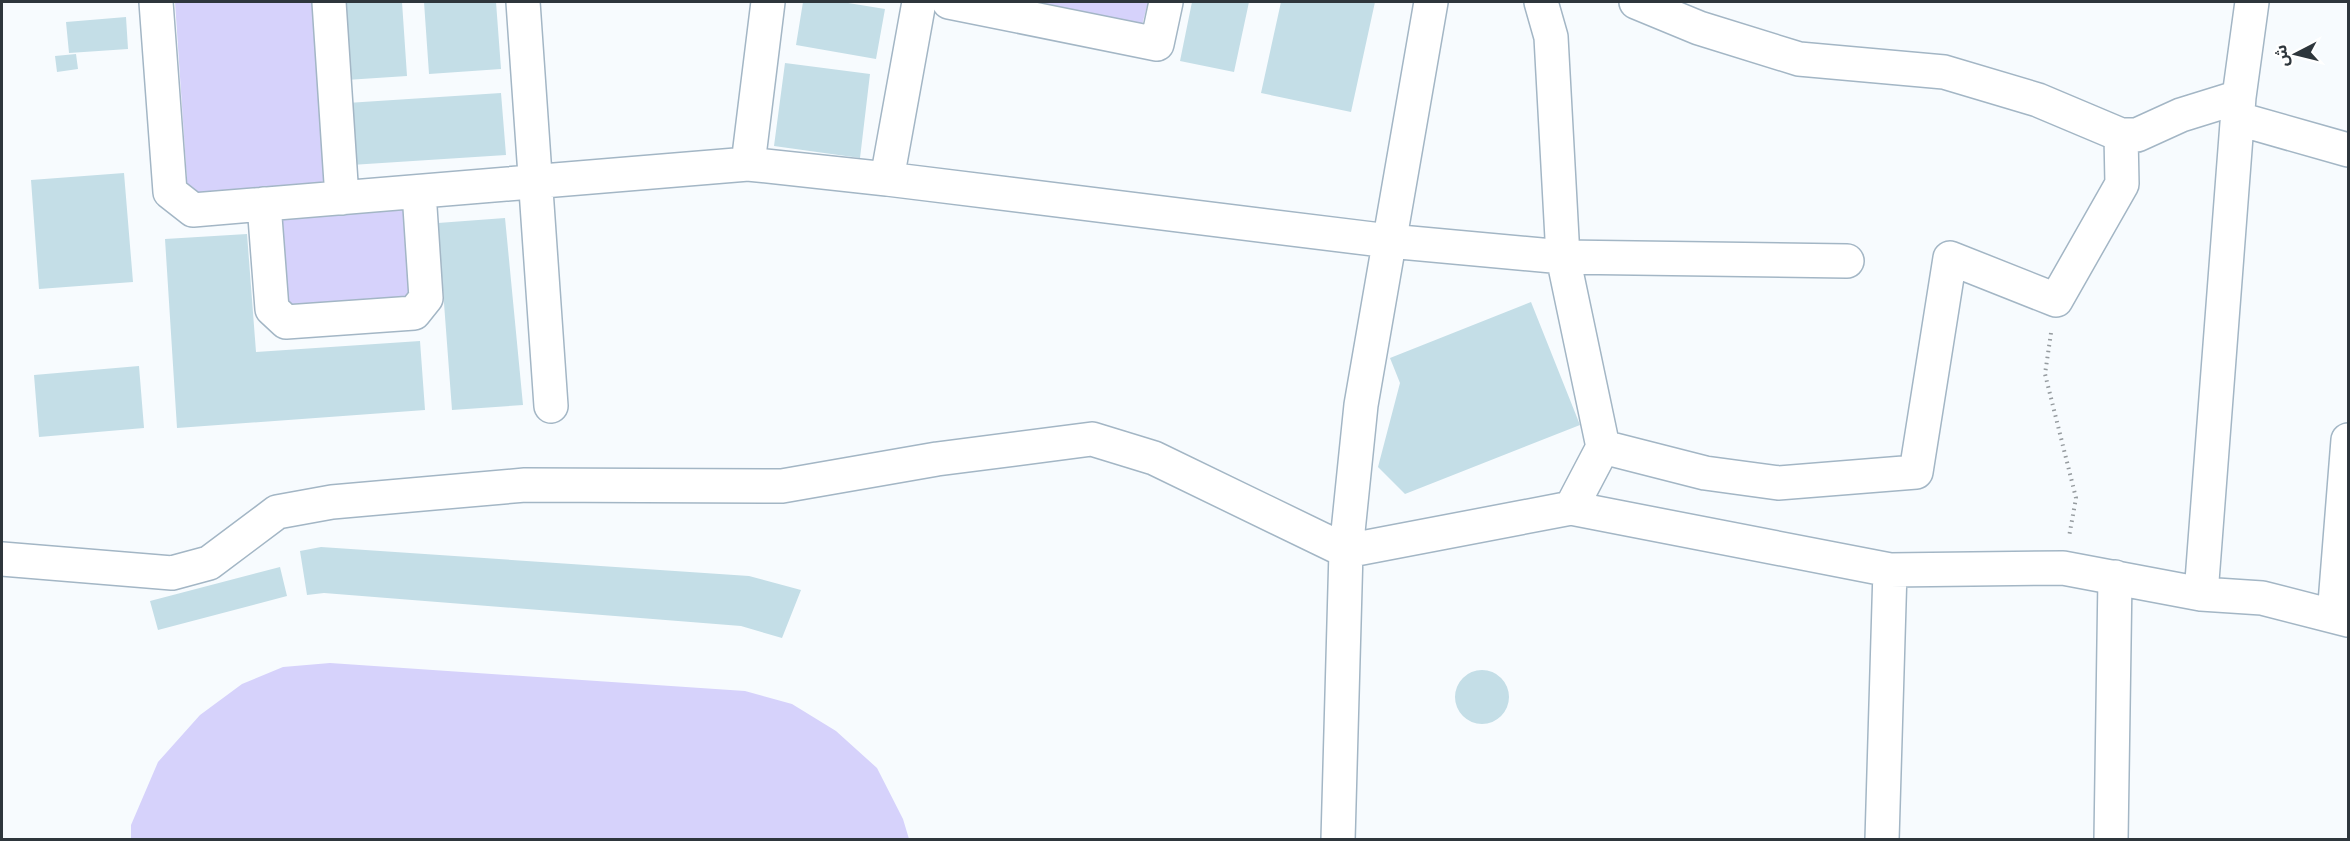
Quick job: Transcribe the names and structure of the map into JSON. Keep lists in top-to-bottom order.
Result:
{
  "north": "left"
}
